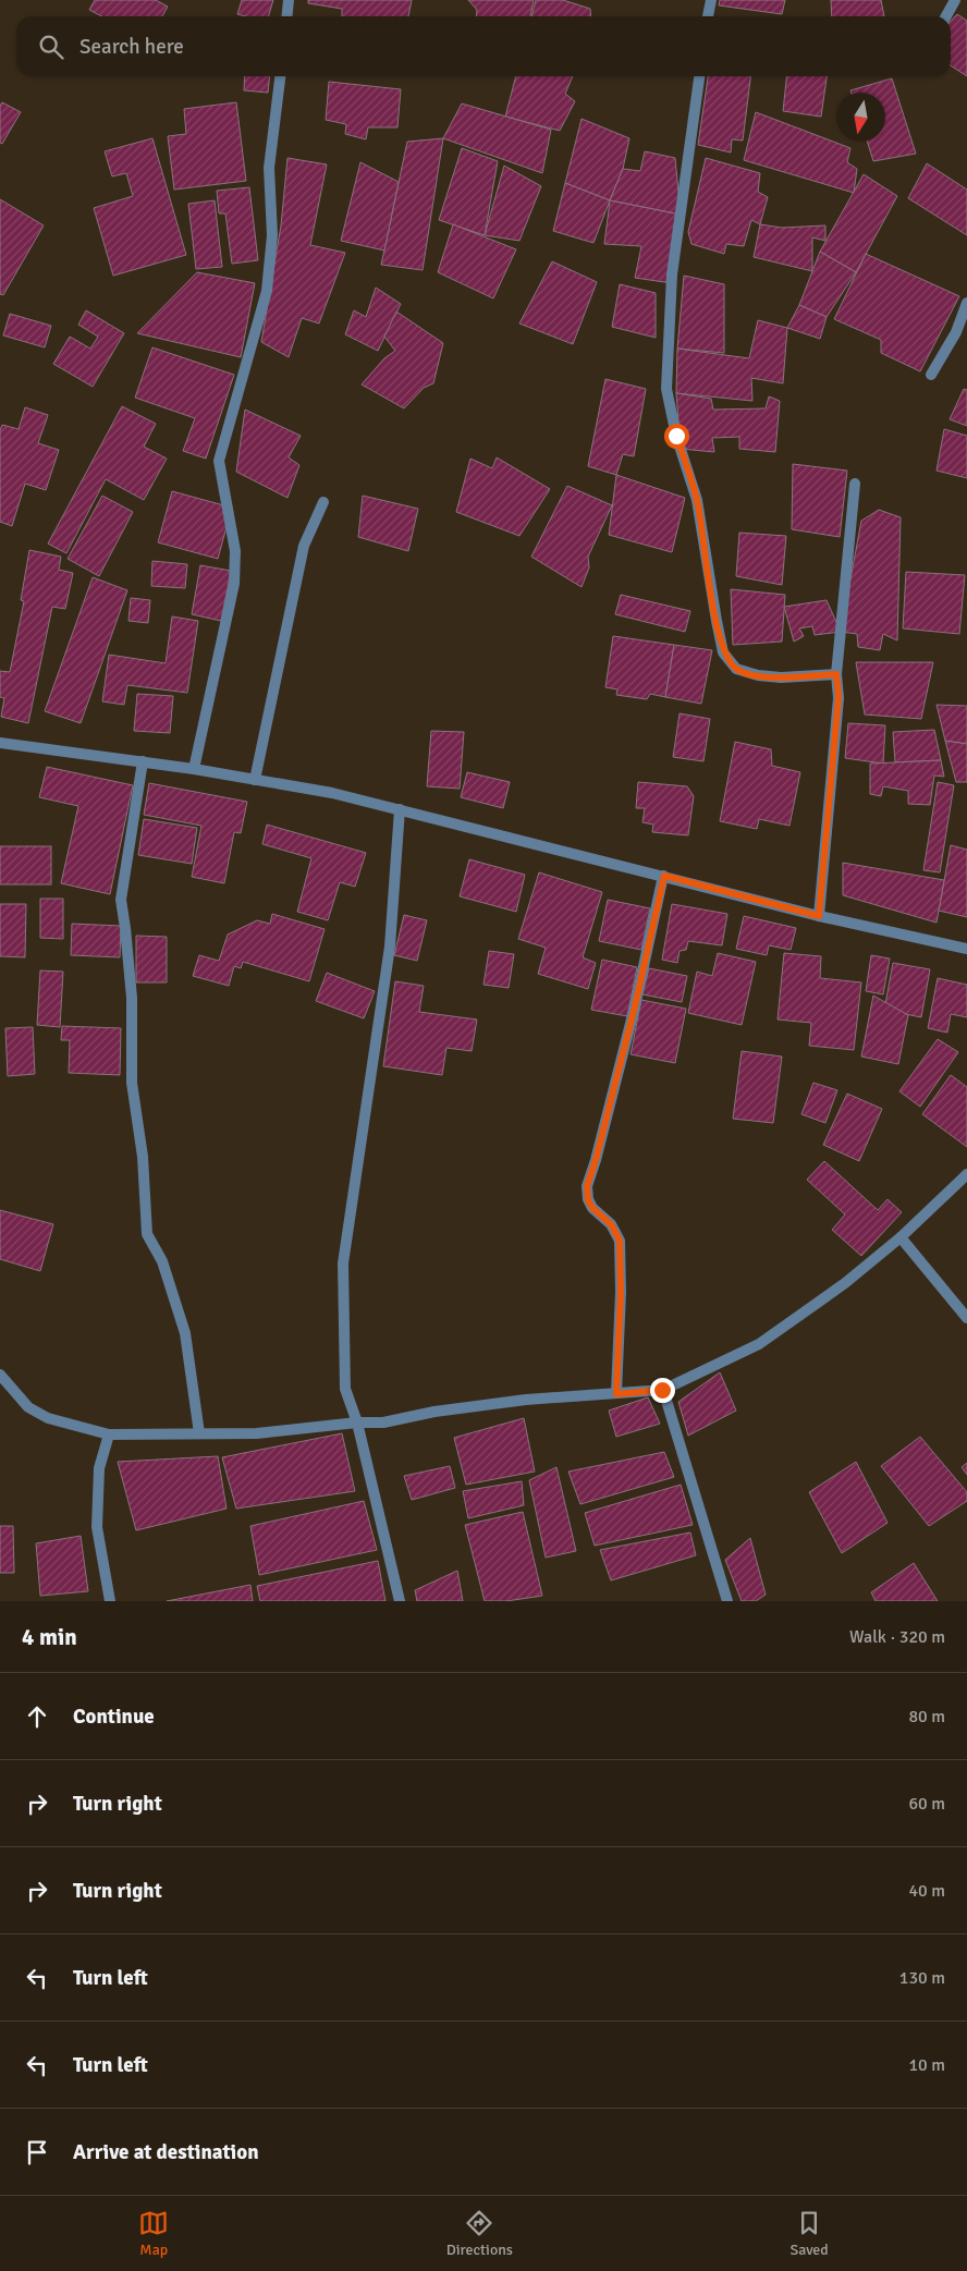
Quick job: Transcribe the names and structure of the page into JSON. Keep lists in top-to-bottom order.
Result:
{
  "north": "bottom",
  "page": {
    "search": "Search here",
    "heading": ["4 min", "Walk · 320 m"],
    "list": [
      ["Continue", "80 m"],
      ["Turn right", "60 m"],
      ["Turn right", "40 m"],
      ["Turn left", "130 m"],
      ["Turn left", "10 m"],
      "Arrive at destination"
    ],
    "nav": ["Map", "Directions", "Saved"]
  }
}
